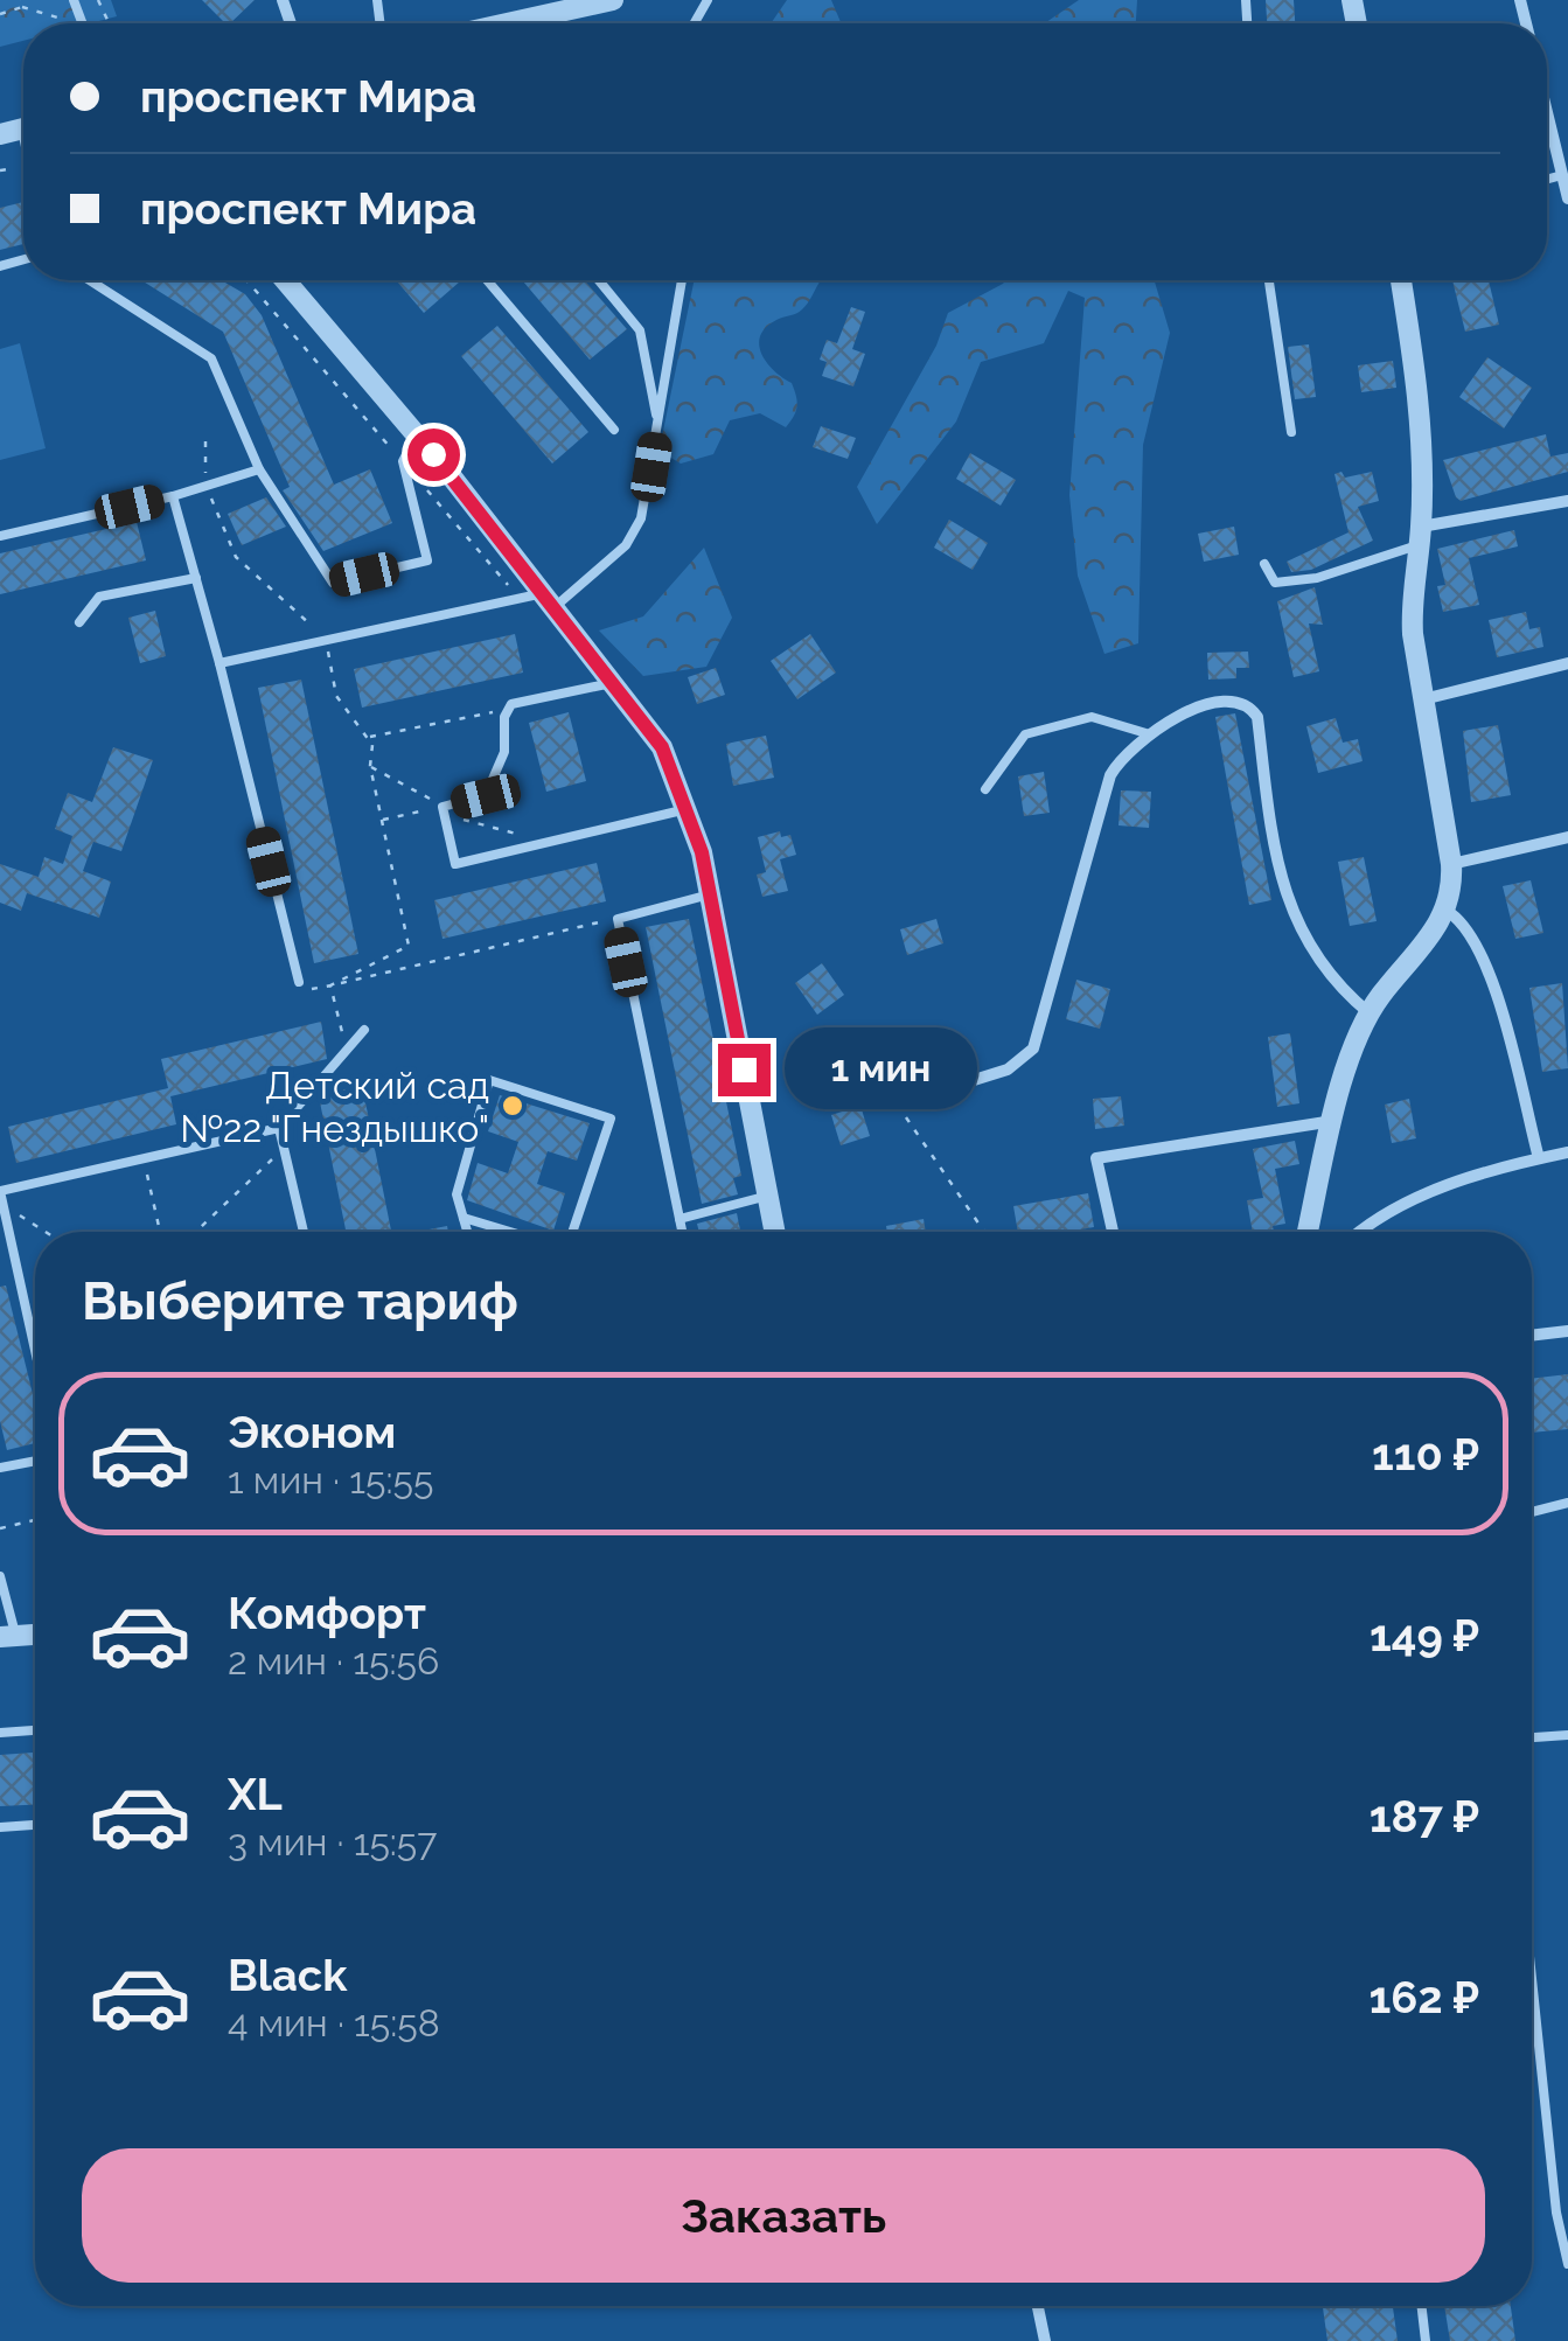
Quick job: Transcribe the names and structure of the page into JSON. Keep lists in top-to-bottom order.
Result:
{
  "places": ["Детский сад №22 \"Гнездышко\""],
  "page": {
    "banner": ["проспект Мира", "проспект Мира"],
    "bubble": "1 мин",
    "heading": "Выберите тариф",
    "list": [
      {
        "name": "Эконом",
        "note": "1 мин · 15:55",
        "value": "110 ₽"
      },
      {
        "name": "Комфорт",
        "note": "2 мин · 15:56",
        "value": "149 ₽"
      },
      {
        "name": "XL",
        "note": "3 мин · 15:57",
        "value": "187 ₽"
      },
      {
        "name": "Black",
        "note": "4 мин · 15:58",
        "value": "162 ₽"
      }
    ],
    "buttons": "Заказать"
  }
}
